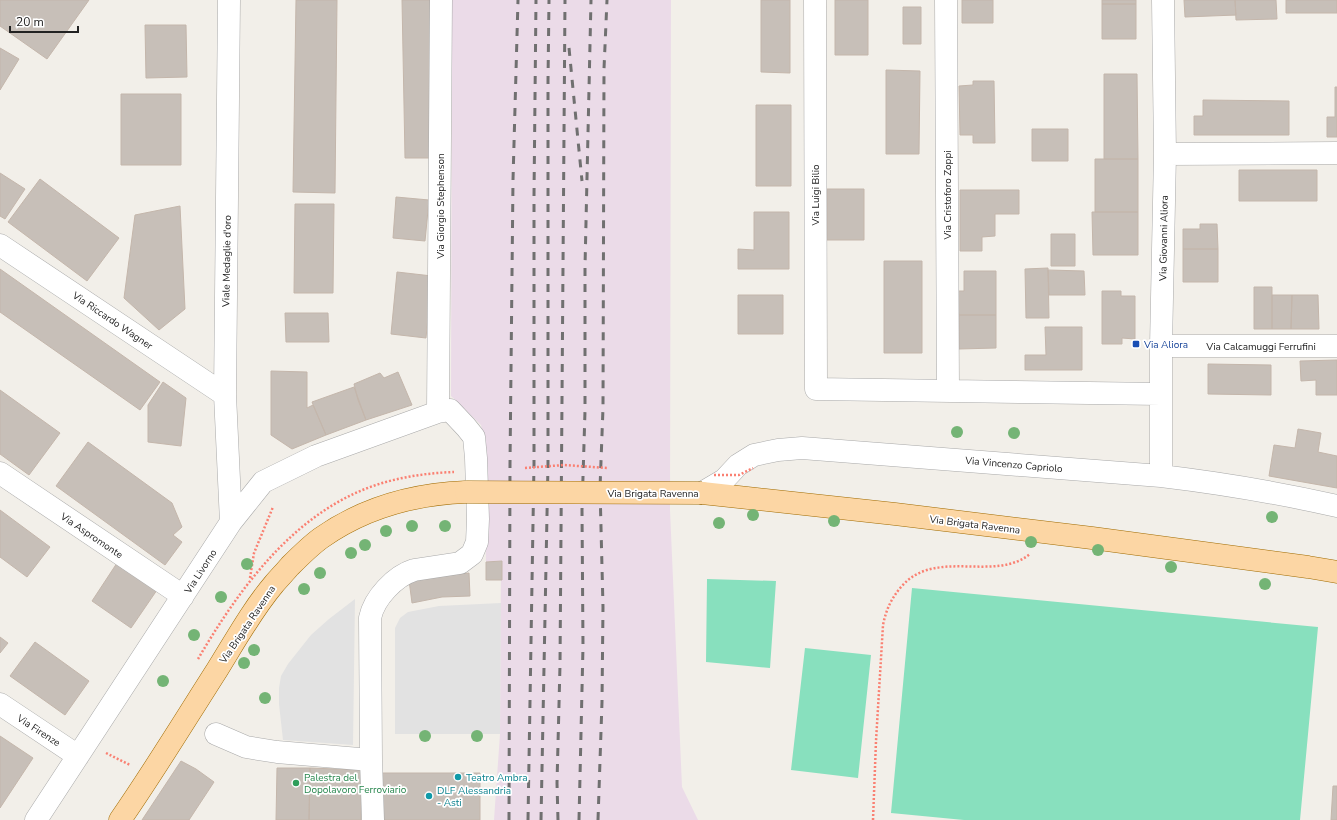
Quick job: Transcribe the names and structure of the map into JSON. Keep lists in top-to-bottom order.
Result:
{
  "streets": {
    "main road": ["Via Brigata Ravenna"],
    "street": [
      "Via Luigi Bilio",
      "Via Cristoforo Zoppi",
      "Via Giorgio Stephenson",
      "Via Giovanni Aliora",
      "Viale Medaglie d'oro",
      "Via Riccardo Wagner",
      "Via Calcamuggi Ferrufini",
      "Via Vincenzo Capriolo",
      "Via Aspromonte",
      "Via Livorno",
      "Via Firenze"
    ]
  },
  "crossings": [
    ["Via Luigi Bilio", "Via Cristoforo Zoppi"],
    ["Via Giorgio Stephenson", "Via Livorno"],
    ["Via Giovanni Aliora", "Via Calcamuggi Ferrufini"],
    ["Via Giovanni Aliora", "Via Vincenzo Capriolo"],
    ["Viale Medaglie d'oro", "Via Riccardo Wagner"],
    ["Viale Medaglie d'oro", "Via Livorno"],
    ["Via Vincenzo Capriolo", "Via Brigata Ravenna"],
    ["Via Aspromonte", "Via Livorno"],
    ["Via Livorno", "Via Firenze"]
  ],
  "places": {
    "transit": ["Via Aliora"],
    "other": ["Teatro Ambra", "Palestra del Dopolavoro Ferroviario", "DLF Alessandria - Asti"]
  },
  "scale_bar": "20 m"
}
